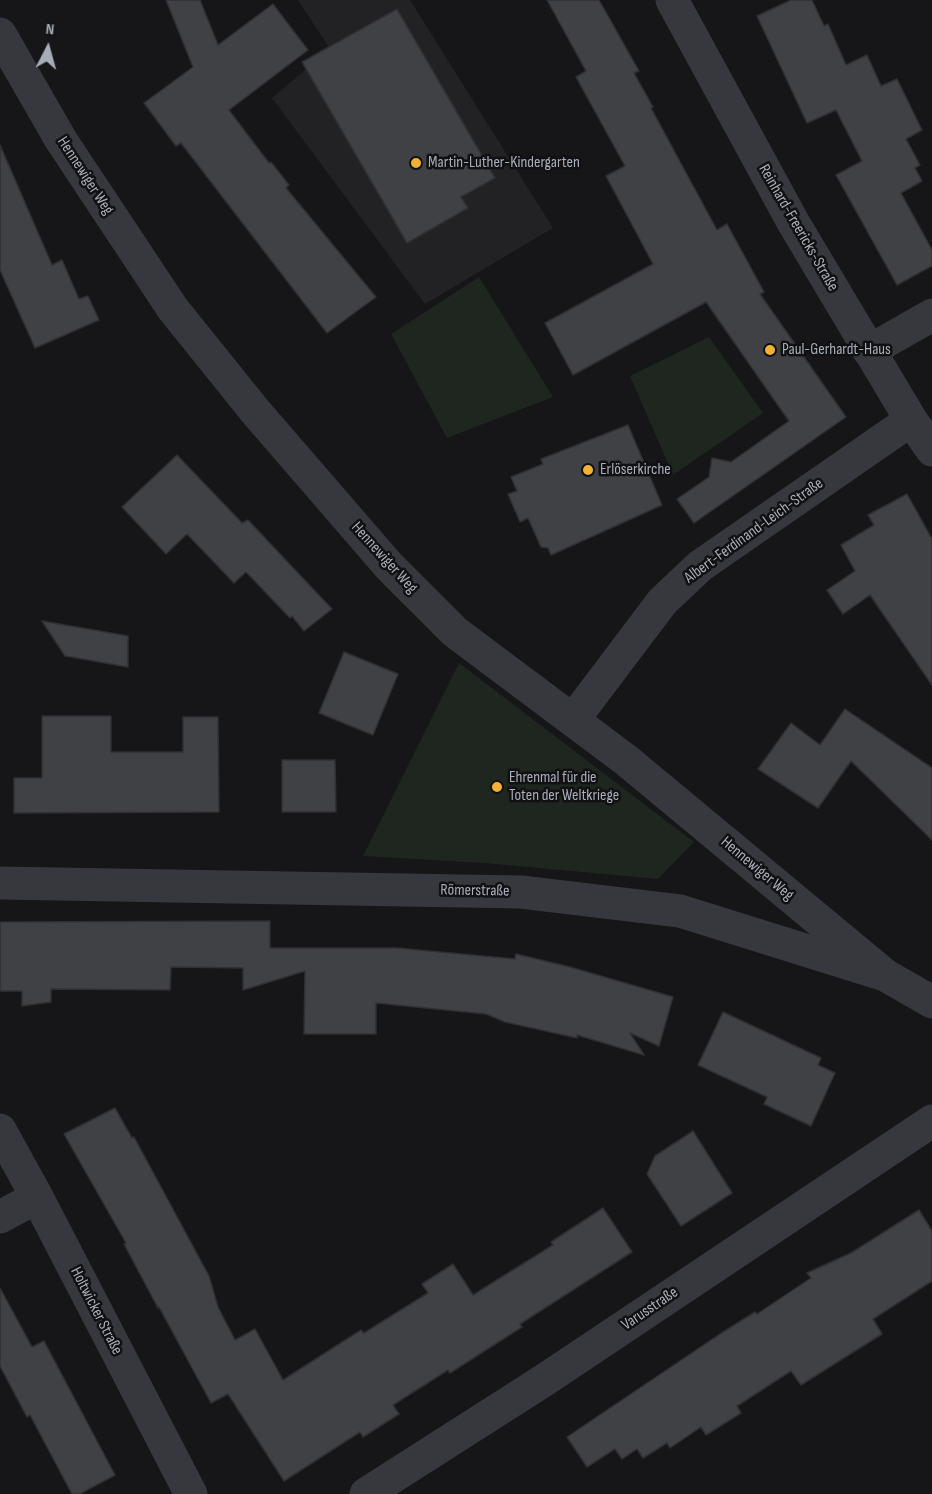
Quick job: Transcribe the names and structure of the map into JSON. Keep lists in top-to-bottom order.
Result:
{
  "streets": {
    "street": [
      "Hennewiger Weg",
      "Reinhard-Freericks-Straße",
      "Albert-Ferdinand-Leich-Straße",
      "Römerstraße",
      "Varusstraße",
      "Holtwicker Straße"
    ]
  },
  "crossings": [
    ["Hennewiger Weg", "Albert-Ferdinand-Leich-Straße"],
    ["Hennewiger Weg", "Römerstraße"],
    ["Reinhard-Freericks-Straße", "Albert-Ferdinand-Leich-Straße"]
  ],
  "places": [
    "Martin-Luther-Kindergarten",
    "Paul-Gerhardt-Haus",
    "Erlöserkirche",
    "Ehrenmal für die Toten der Weltkriege"
  ],
  "north": "top"
}
